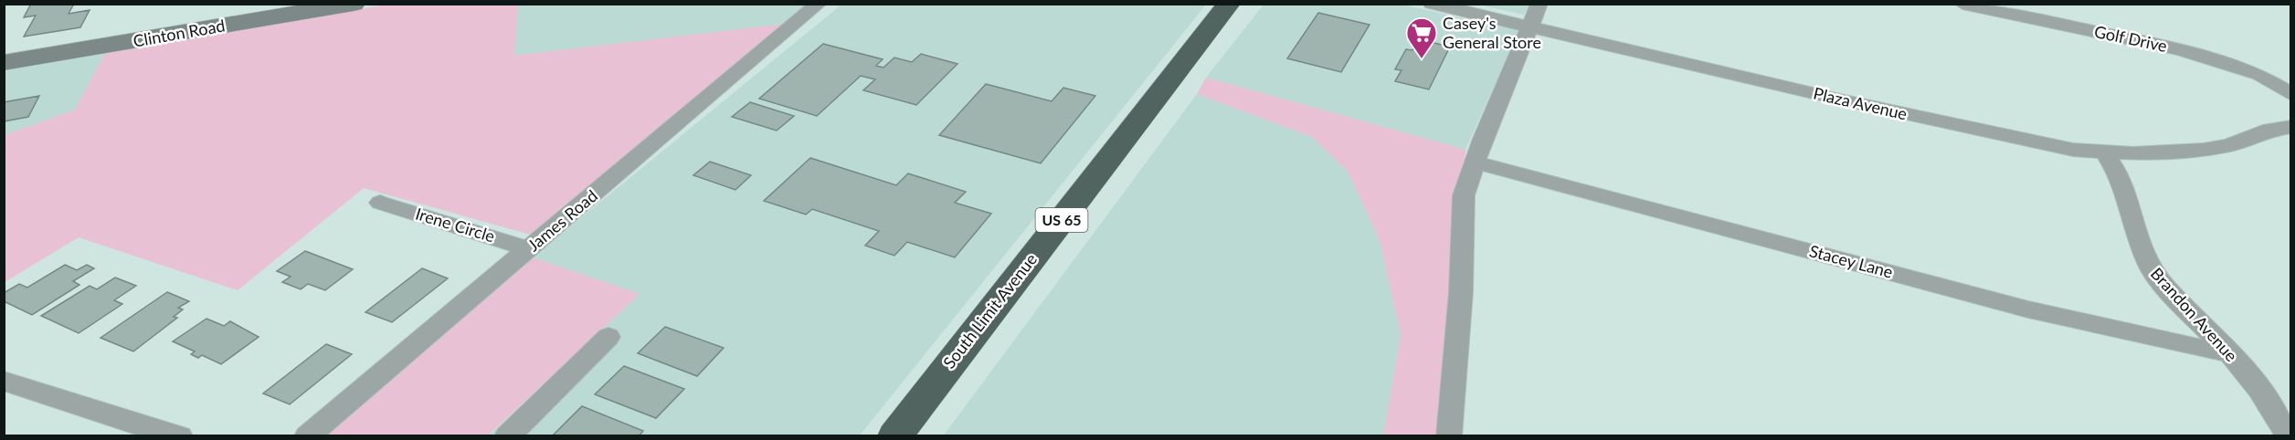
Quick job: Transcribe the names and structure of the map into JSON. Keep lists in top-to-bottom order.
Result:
{
  "streets": {
    "highway": ["US 65", "South Limit Avenue"],
    "street": [
      "Clinton Road",
      "Golf Drive",
      "Plaza Avenue",
      "James Road",
      "Irene Circle",
      "Stacey Lane",
      "Brandon Avenue"
    ]
  },
  "crossings": [
    ["Plaza Avenue", "Brandon Avenue"],
    ["James Road", "Irene Circle"],
    ["Stacey Lane", "Brandon Avenue"]
  ],
  "places": {
    "supermarket": ["Casey's General Store"]
  }
}
